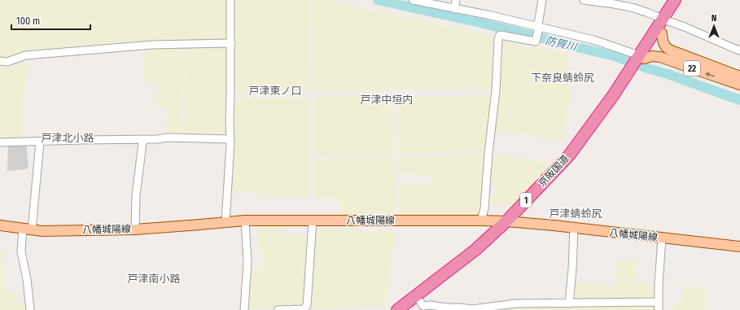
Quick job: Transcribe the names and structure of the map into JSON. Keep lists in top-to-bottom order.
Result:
{
  "streets": {
    "highway": ["京阪国道", "1"],
    "main road": ["22", "八幡城陽線"]
  },
  "crossings": [
    ["22", "京阪国道"],
    ["京阪国道", "八幡城陽線"]
  ],
  "districts": [
    "下奈良蜻蛉尻",
    "戸津東ノ口",
    "戸津中垣内",
    "戸津北小路",
    "戸津蜻蛉尻",
    "戸津南小路"
  ],
  "water": ["防賀川"],
  "scale_bar": "100 m",
  "north": "top"
}
